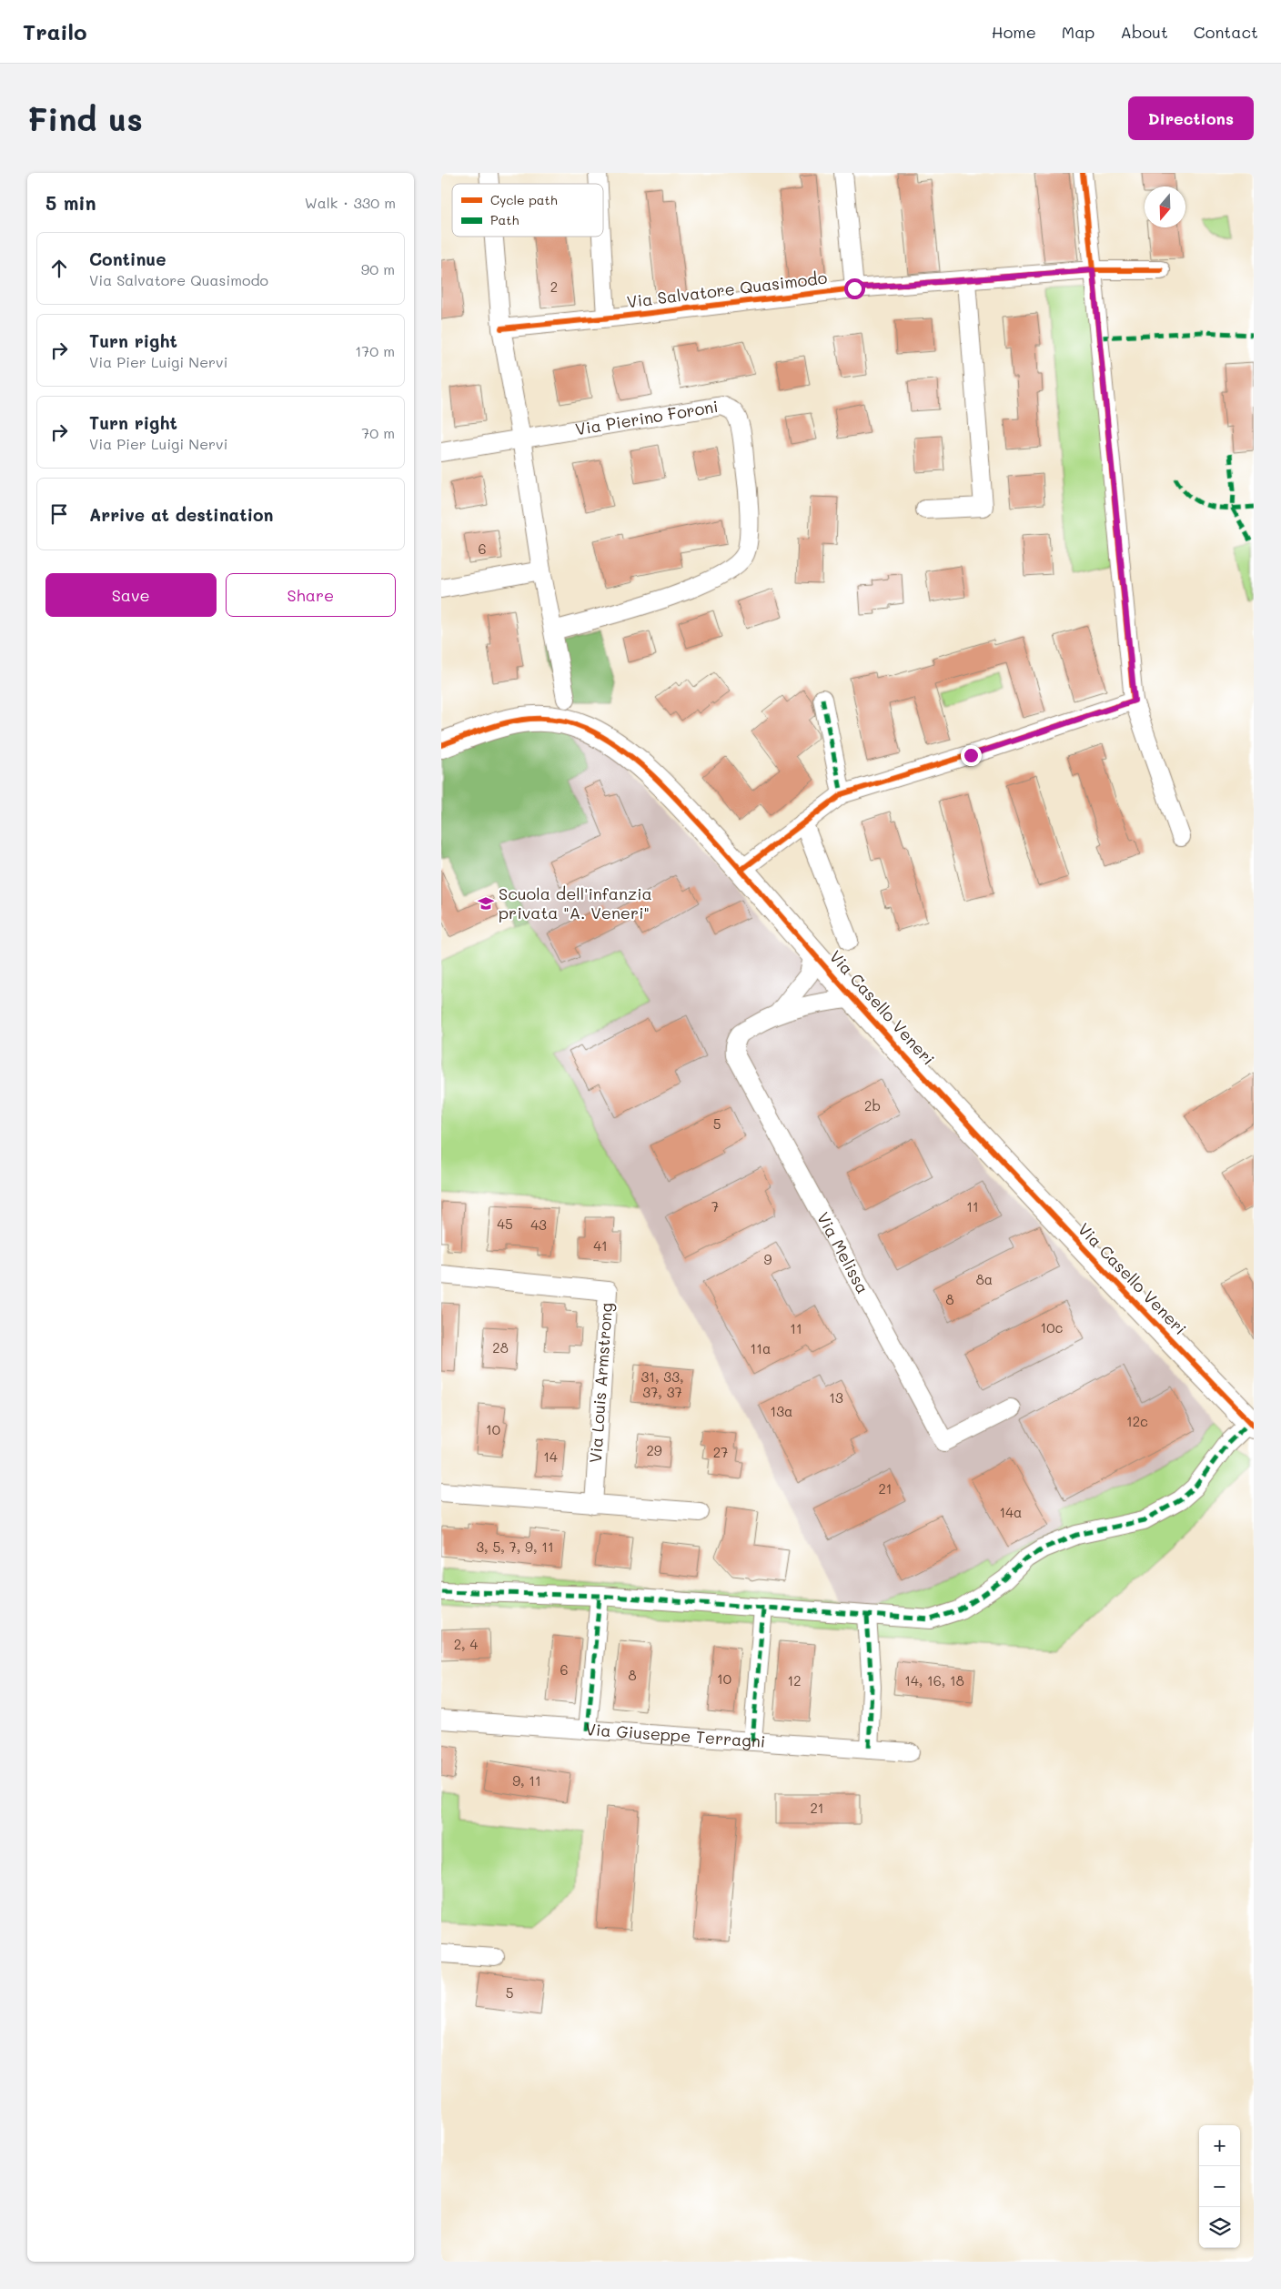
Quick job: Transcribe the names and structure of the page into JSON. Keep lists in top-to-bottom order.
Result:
{
  "streets": {
    "street": [
      "Via Salvatore Quasimodo",
      "Via Pierino Foroni",
      "Via Casello Veneri",
      "Via Melissa",
      "Via Louis Armstrong",
      "Via Giuseppe Terragni"
    ]
  },
  "crossings": [
    ["Via Casello Veneri", "Via Melissa"]
  ],
  "places": {
    "school or university": ["Scuola dell'infanzia privata \"A. Veneri\""]
  },
  "house_numbers": [
    "2",
    "6",
    "2b",
    "5",
    "7",
    "11",
    "45",
    "43",
    "41",
    "9",
    "8a",
    "8",
    "10c",
    "11",
    "28",
    "11a",
    "31, 33, 37, 37",
    "13",
    "13a",
    "12c",
    "10",
    "29",
    "27",
    "14",
    "21",
    "14a",
    "3, 5, 7, 9, 11",
    "2, 4",
    "6",
    "8",
    "10",
    "12",
    "14, 16, 18",
    "9, 11",
    "21",
    "5"
  ],
  "legend": ["Cycle path", "Path"],
  "north": "bottom",
  "page": {
    "header": "Trailo",
    "nav": [
      "Home",
      "Map",
      "About",
      "Contact"
    ],
    "buttons": [
      "Directions",
      ["Save", "Share"]
    ],
    "title": "Find us",
    "heading": ["5 min", "Walk · 330 m"],
    "list": [
      ["Continue", "Via Salvatore Quasimodo", "90 m"],
      ["Turn right", "Via Pier Luigi Nervi", "170 m"],
      ["Turn right", "Via Pier Luigi Nervi", "70 m"],
      "Arrive at destination"
    ],
    "map_buttons": ["+", "−"]
  }
}
